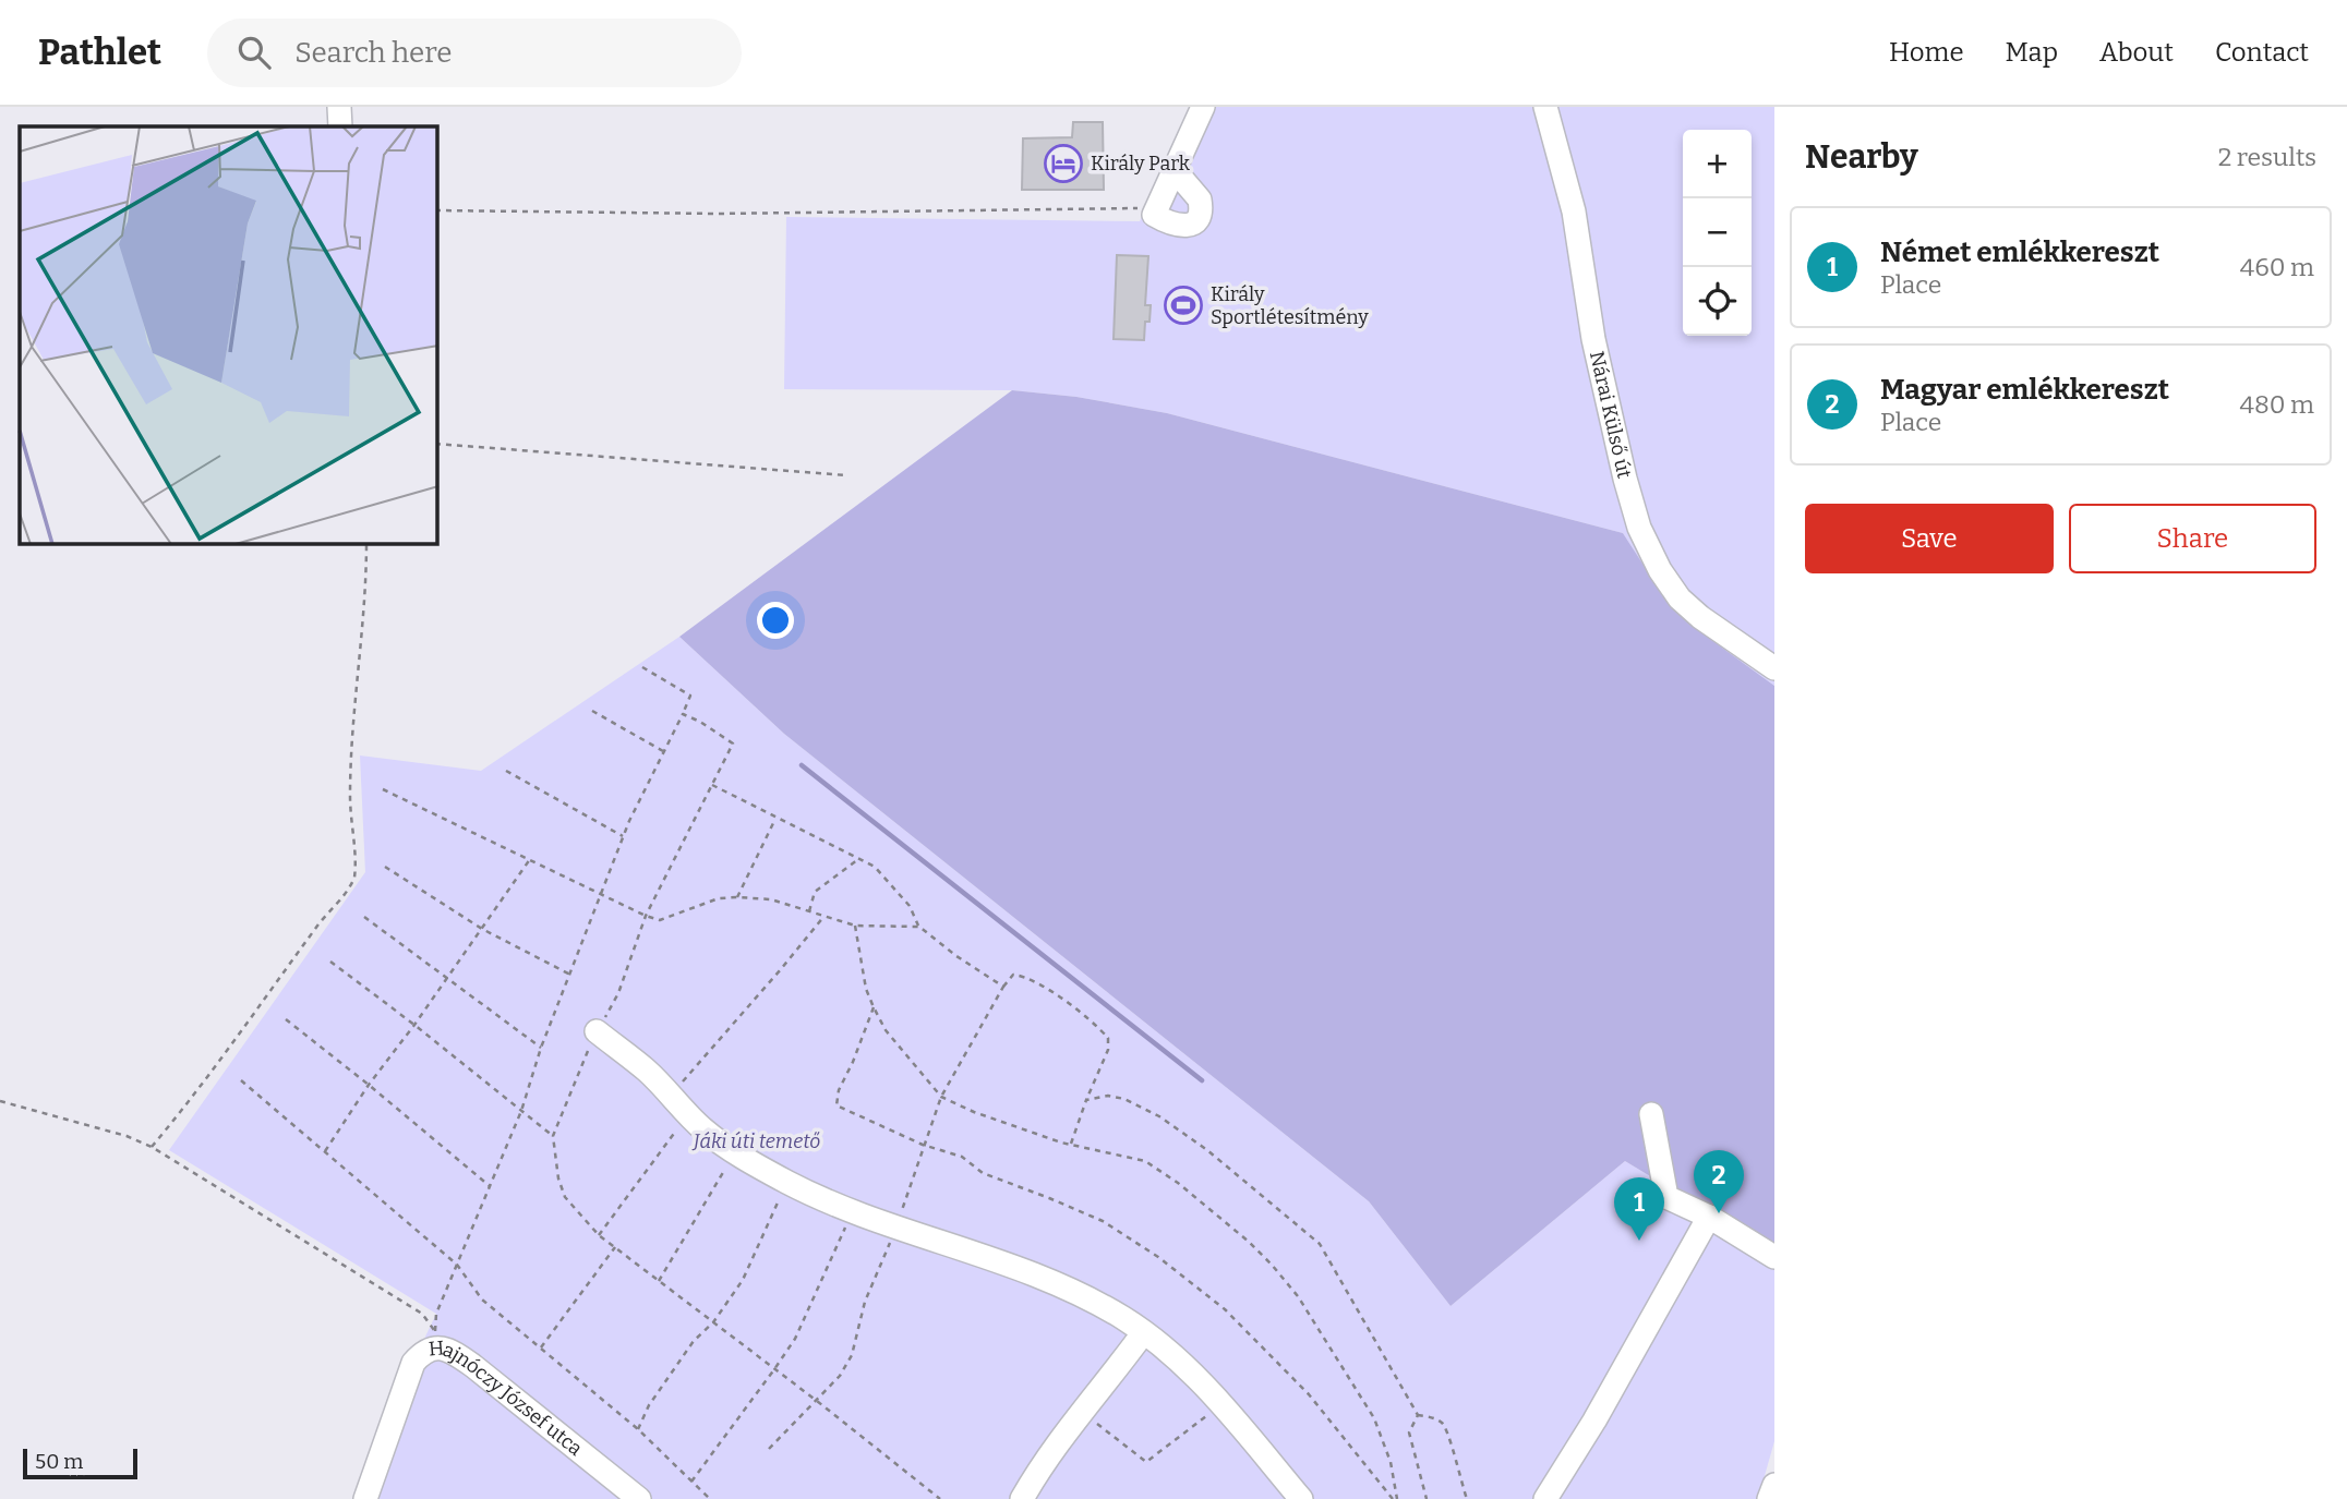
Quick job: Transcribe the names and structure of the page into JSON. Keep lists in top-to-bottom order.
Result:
{
  "streets": {
    "street": ["Nárai Külső út", "Hajnóczy József utca"]
  },
  "parks": ["Jáki úti temető"],
  "places": {
    "hotel": ["Király Park"],
    "sports": ["Király Sportlétesítmény"]
  },
  "scale_bar": "50 m",
  "page": {
    "header": "Pathlet",
    "search": "Search here",
    "nav": [
      "Home",
      "Map",
      "About",
      "Contact"
    ],
    "heading": ["Nearby", "2 results"],
    "map_buttons": ["+", "−"],
    "list": [
      {
        "mark": "1",
        "name": "Német emlékkereszt",
        "note": "Place",
        "value": "460 m"
      },
      {
        "mark": "2",
        "name": "Magyar emlékkereszt",
        "note": "Place",
        "value": "480 m"
      }
    ],
    "buttons": ["Save", "Share"],
    "pins": ["2", "1"],
    "scale": "50 m"
  }
}
